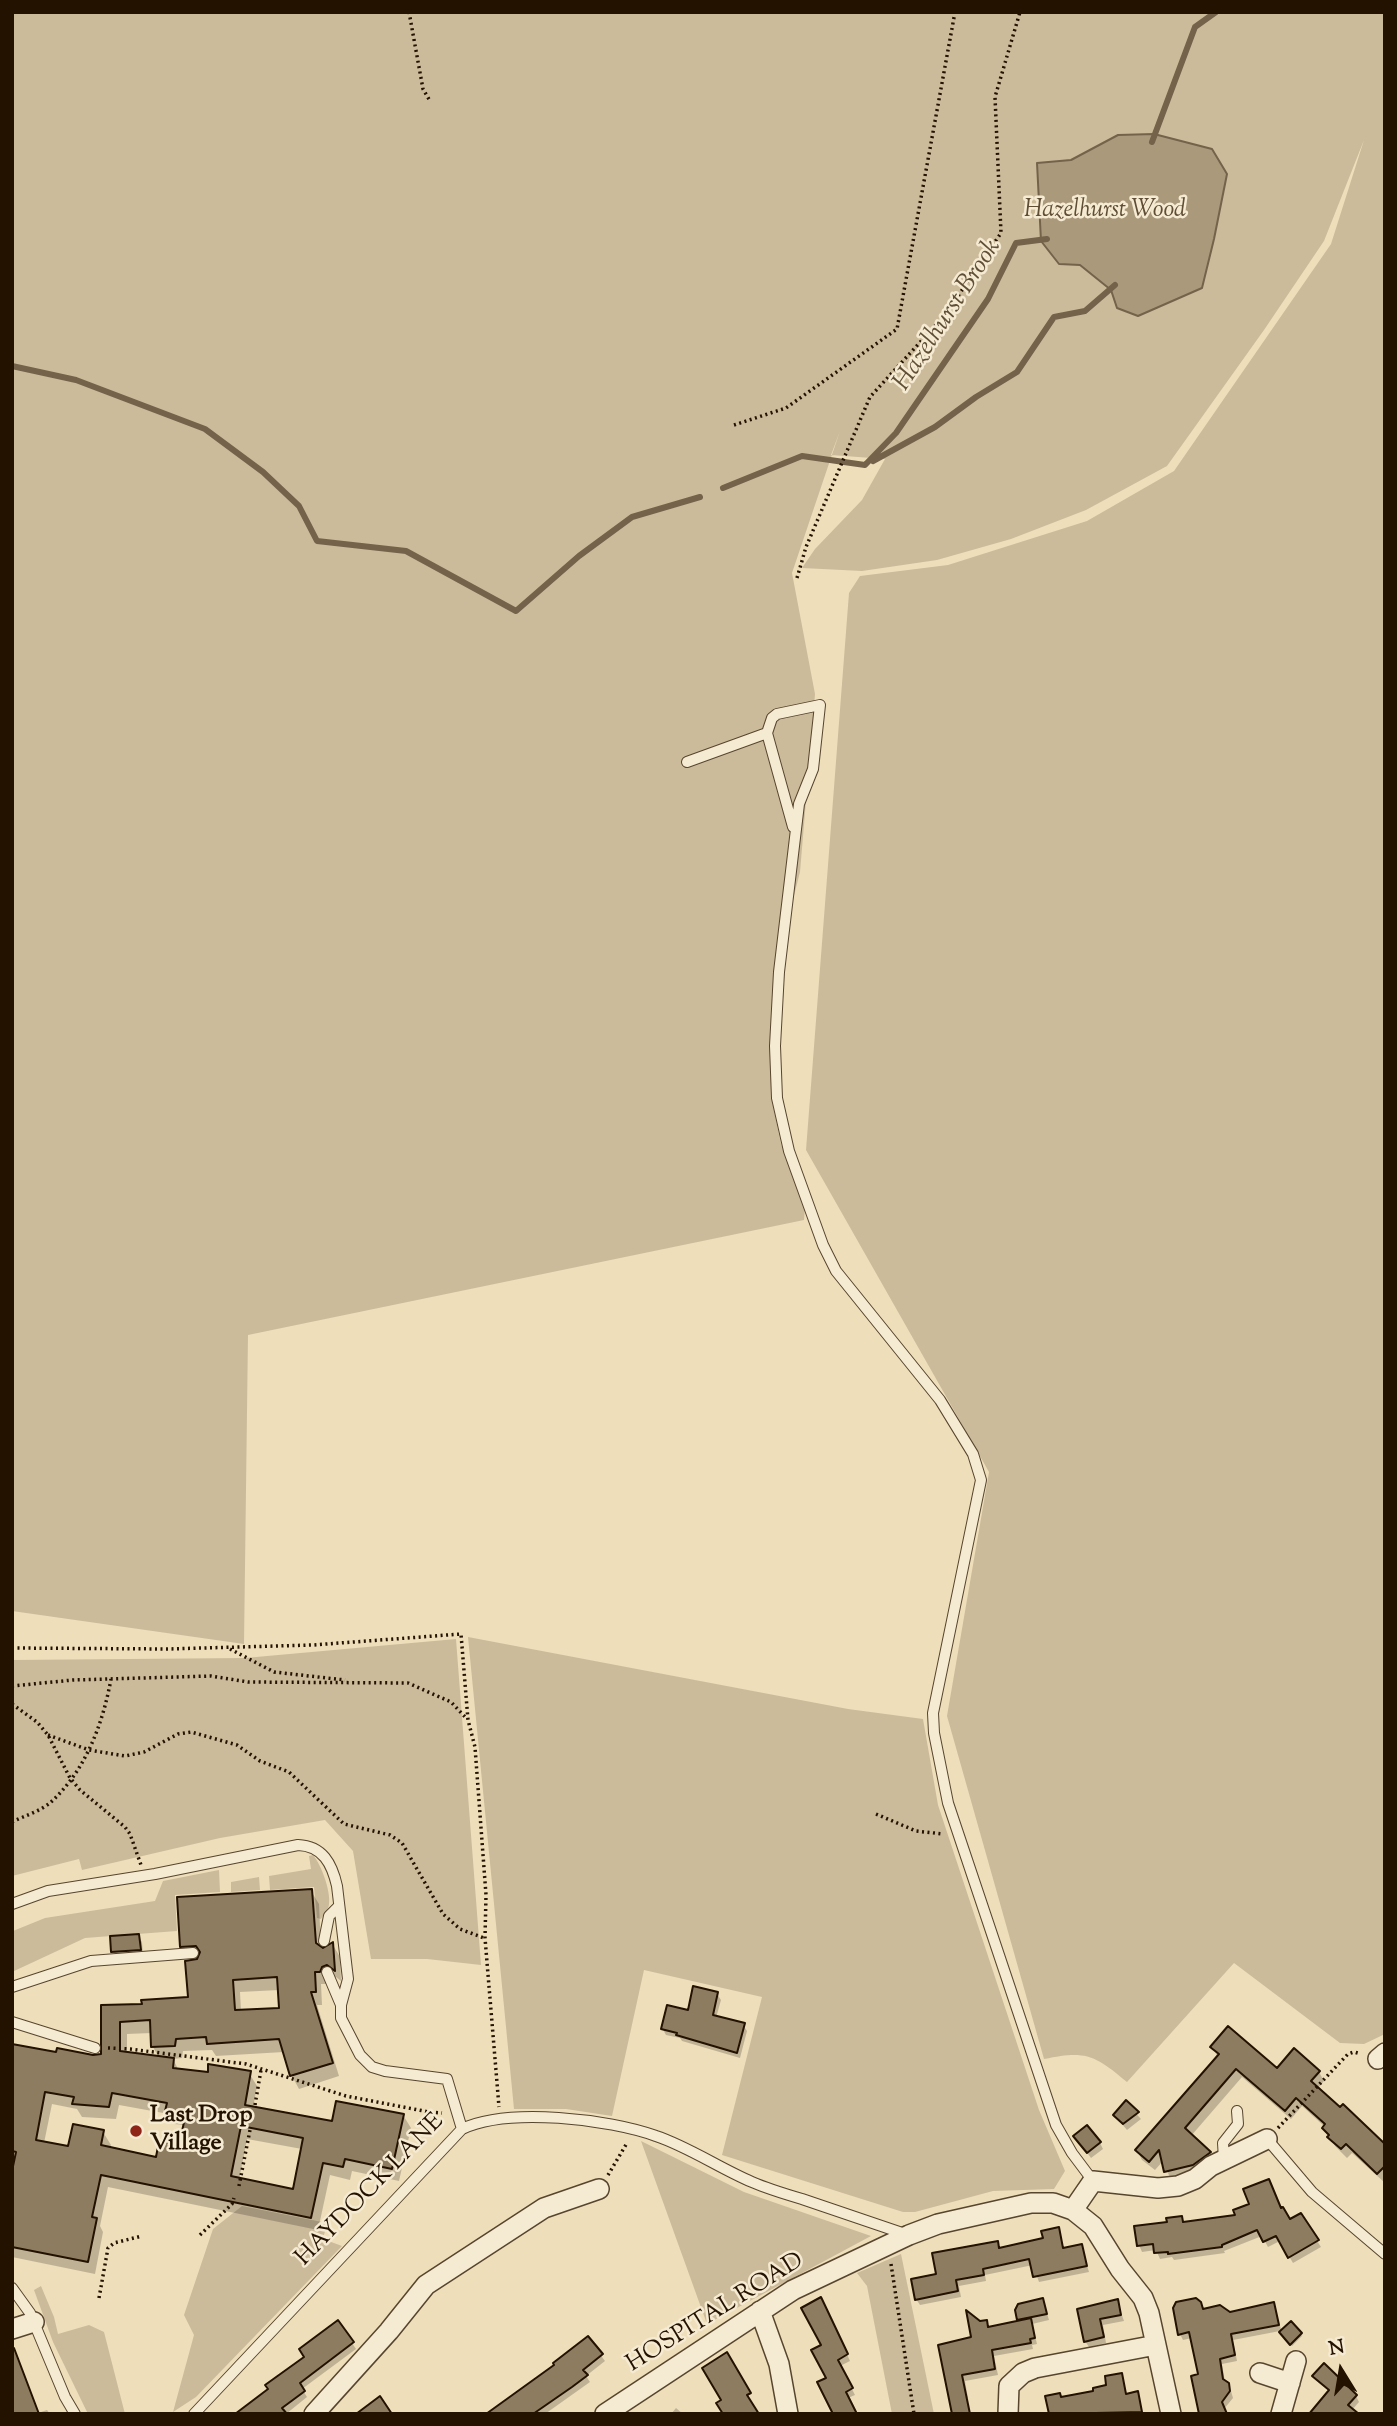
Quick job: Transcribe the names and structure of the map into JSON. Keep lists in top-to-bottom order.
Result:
{
  "streets": {
    "street": ["HOSPITAL ROAD"],
    "lane": ["HAYDOCK LANE"]
  },
  "crossings": [
    ["HAYDOCK LANE", "HOSPITAL ROAD"]
  ],
  "water": ["Hazelhurst Brook"],
  "parks": ["Hazelhurst Wood"],
  "places": ["Last Drop Village"],
  "north": "top"
}
